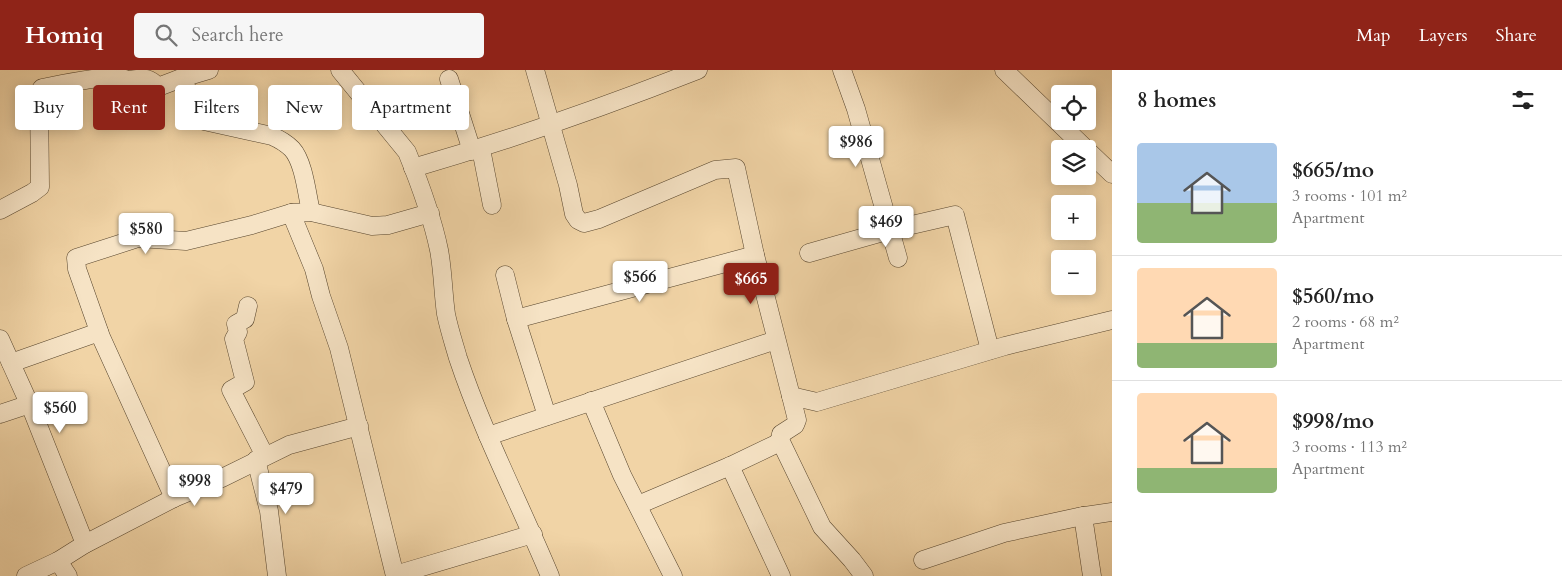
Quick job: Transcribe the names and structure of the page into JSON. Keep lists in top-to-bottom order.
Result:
{
  "page": {
    "header": "Homiq",
    "search": "Search here",
    "nav": ["Map", "Layers", "Share"],
    "heading": "8 homes",
    "map_buttons": ["+", "−"],
    "chip": [
      "Buy",
      "Rent",
      "Filters",
      "New",
      "Apartment"
    ],
    "price": [
      "$986",
      "$469",
      "$580",
      "$566",
      "$665",
      "$560",
      "$998",
      "$479"
    ],
    "list": [
      {
        "name": "$665/mo",
        "note": "3 rooms · 101 m² · Apartment"
      },
      {
        "name": "$560/mo",
        "note": "2 rooms · 68 m² · Apartment"
      },
      {
        "name": "$998/mo",
        "note": "3 rooms · 113 m² · Apartment"
      }
    ]
  }
}
